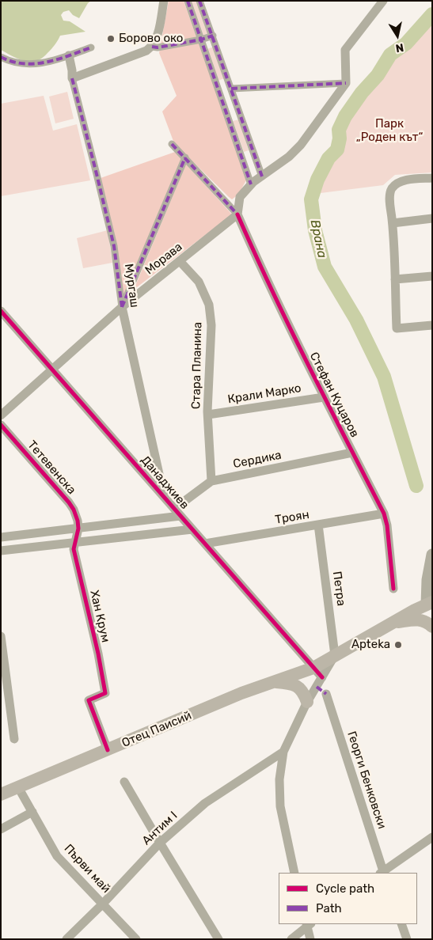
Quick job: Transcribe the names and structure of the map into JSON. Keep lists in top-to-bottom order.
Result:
{
  "streets": {
    "main road": ["Отец Паисий"],
    "street": [
      "Морава",
      "Мургаш",
      "Стара Планина",
      "Крали Марко",
      "Стефан Куцаров",
      "Сердика",
      "Тетевенска",
      "Данаджиев",
      "Троян",
      "Петра",
      "Хан Крум",
      "Георги Бенковски",
      "Антим I",
      "Първи май"
    ]
  },
  "crossings": [
    ["Морава", "Мургаш"],
    ["Морава", "Стара Планина"],
    ["Морава", "Стефан Куцаров"],
    ["Морава", "Данаджиев"],
    ["Мургаш", "Данаджиев"],
    ["Стара Планина", "Крали Марко"],
    ["Стара Планина", "Сердика"],
    ["Крали Марко", "Стефан Куцаров"],
    ["Стефан Куцаров", "Сердика"],
    ["Стефан Куцаров", "Троян"],
    ["Сердика", "Данаджиев"],
    ["Тетевенска", "Хан Крум"],
    ["Данаджиев", "Троян"],
    ["Данаджиев", "Отец Паисий"],
    ["Троян", "Петра"],
    ["Петра", "Отец Паисий"],
    ["Хан Крум", "Отец Паисий"],
    ["Отец Паисий", "Първи май"],
    ["Антим I", "Първи май"]
  ],
  "water": ["Врана"],
  "parks": ["Парк „Роден кът“"],
  "places": ["Борово око", "Apteka"],
  "legend": ["Cycle path", "Path"],
  "north": "bottom"
}
